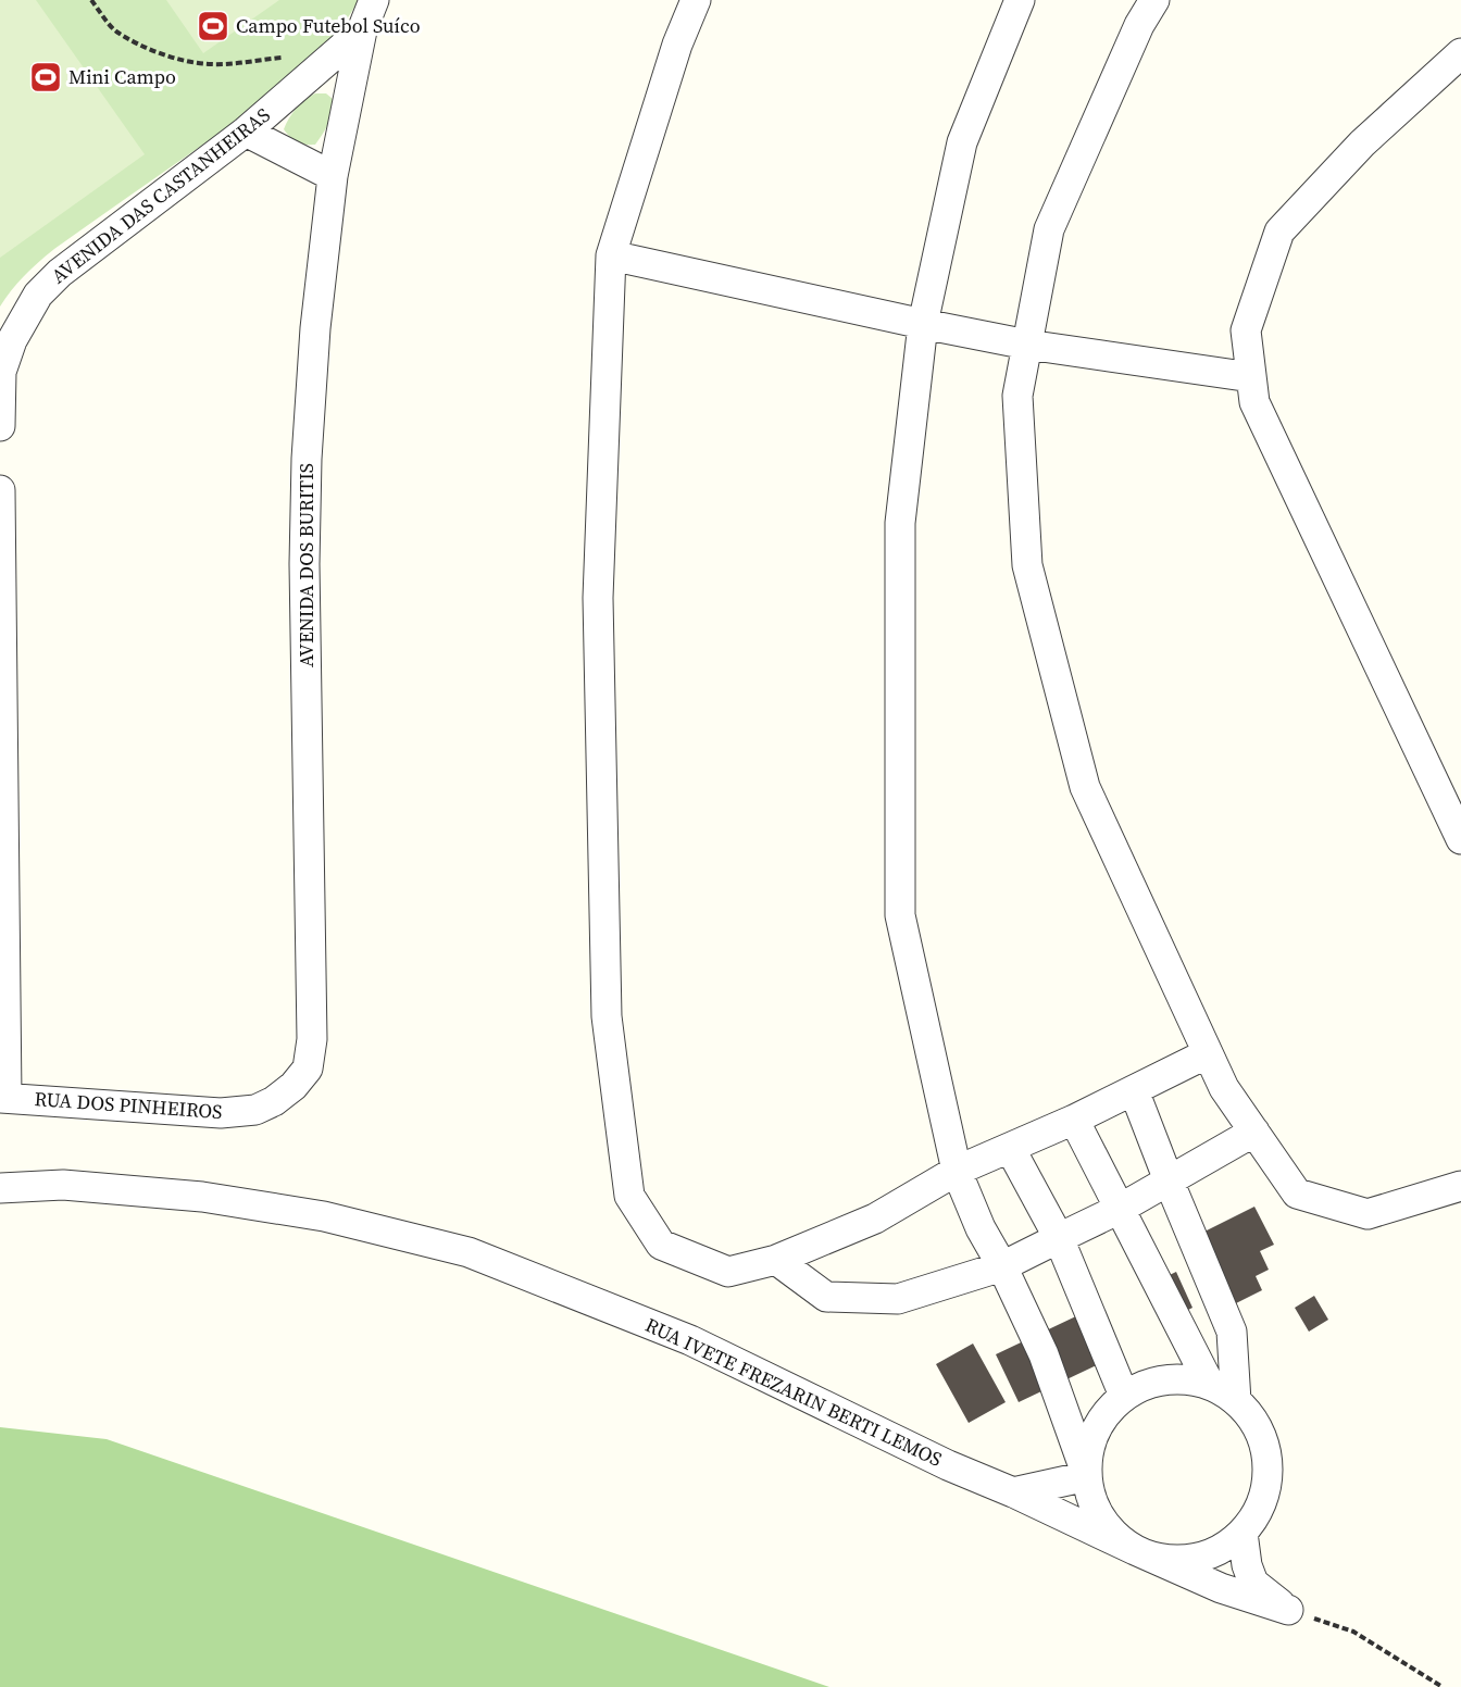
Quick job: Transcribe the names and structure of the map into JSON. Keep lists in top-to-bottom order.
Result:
{
  "streets": {
    "street": [
      "AVENIDA DAS CASTANHEIRAS",
      "AVENIDA DOS BURITIS",
      "RUA DOS PINHEIROS",
      "RUA IVETE FREZARIN BERTI LEMOS"
    ]
  },
  "crossings": [
    ["AVENIDA DAS CASTANHEIRAS", "AVENIDA DOS BURITIS"],
    ["AVENIDA DOS BURITIS", "RUA DOS PINHEIROS"]
  ],
  "places": {
    "sports": ["Campo Futebol Suíco", "Mini Campo"]
  }
}
